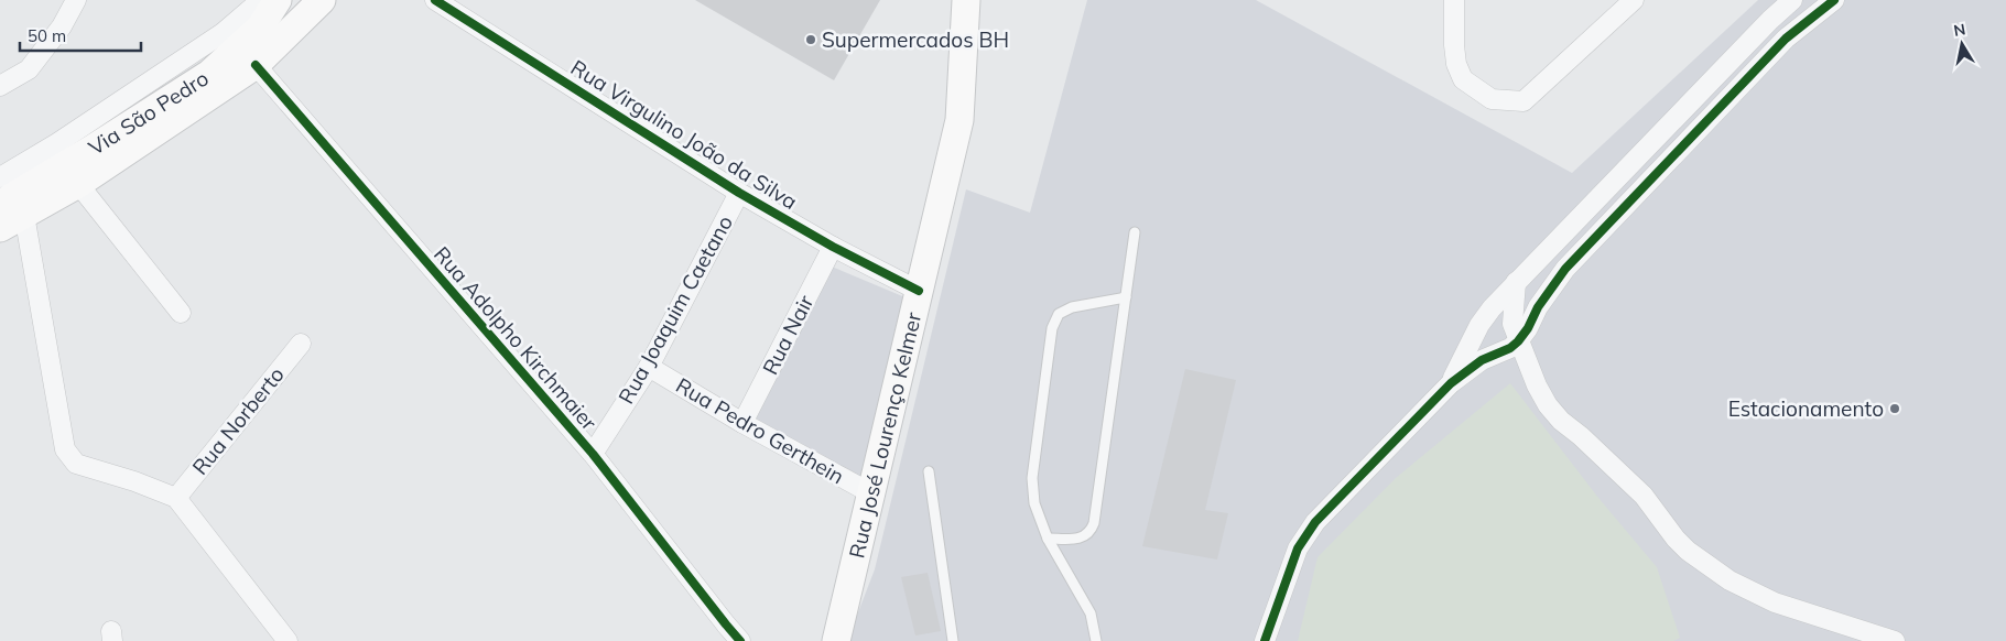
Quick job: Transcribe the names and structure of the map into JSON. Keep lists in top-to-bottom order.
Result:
{
  "streets": {
    "main road": ["Via São Pedro", "Rua José Lourenço Kelmer"],
    "street": [
      "Rua Virgulino João da Silva",
      "Rua Joaquim Caetano",
      "Rua Nair",
      "Rua Adolpho Kirchmaier",
      "Rua Norberto",
      "Rua Pedro Gerthein"
    ]
  },
  "crossings": [
    ["Rua Virgulino João da Silva", "Rua Joaquim Caetano"],
    ["Rua Virgulino João da Silva", "Rua Nair"],
    ["Rua Virgulino João da Silva", "Rua José Lourenço Kelmer"],
    ["Rua Joaquim Caetano", "Rua Adolpho Kirchmaier"],
    ["Rua Joaquim Caetano", "Rua Pedro Gerthein"],
    ["Rua Nair", "Rua Pedro Gerthein"],
    ["Rua Pedro Gerthein", "Rua José Lourenço Kelmer"]
  ],
  "places": ["Supermercados BH", "Estacionamento"],
  "scale_bar": "50 m",
  "north": "top"
}
